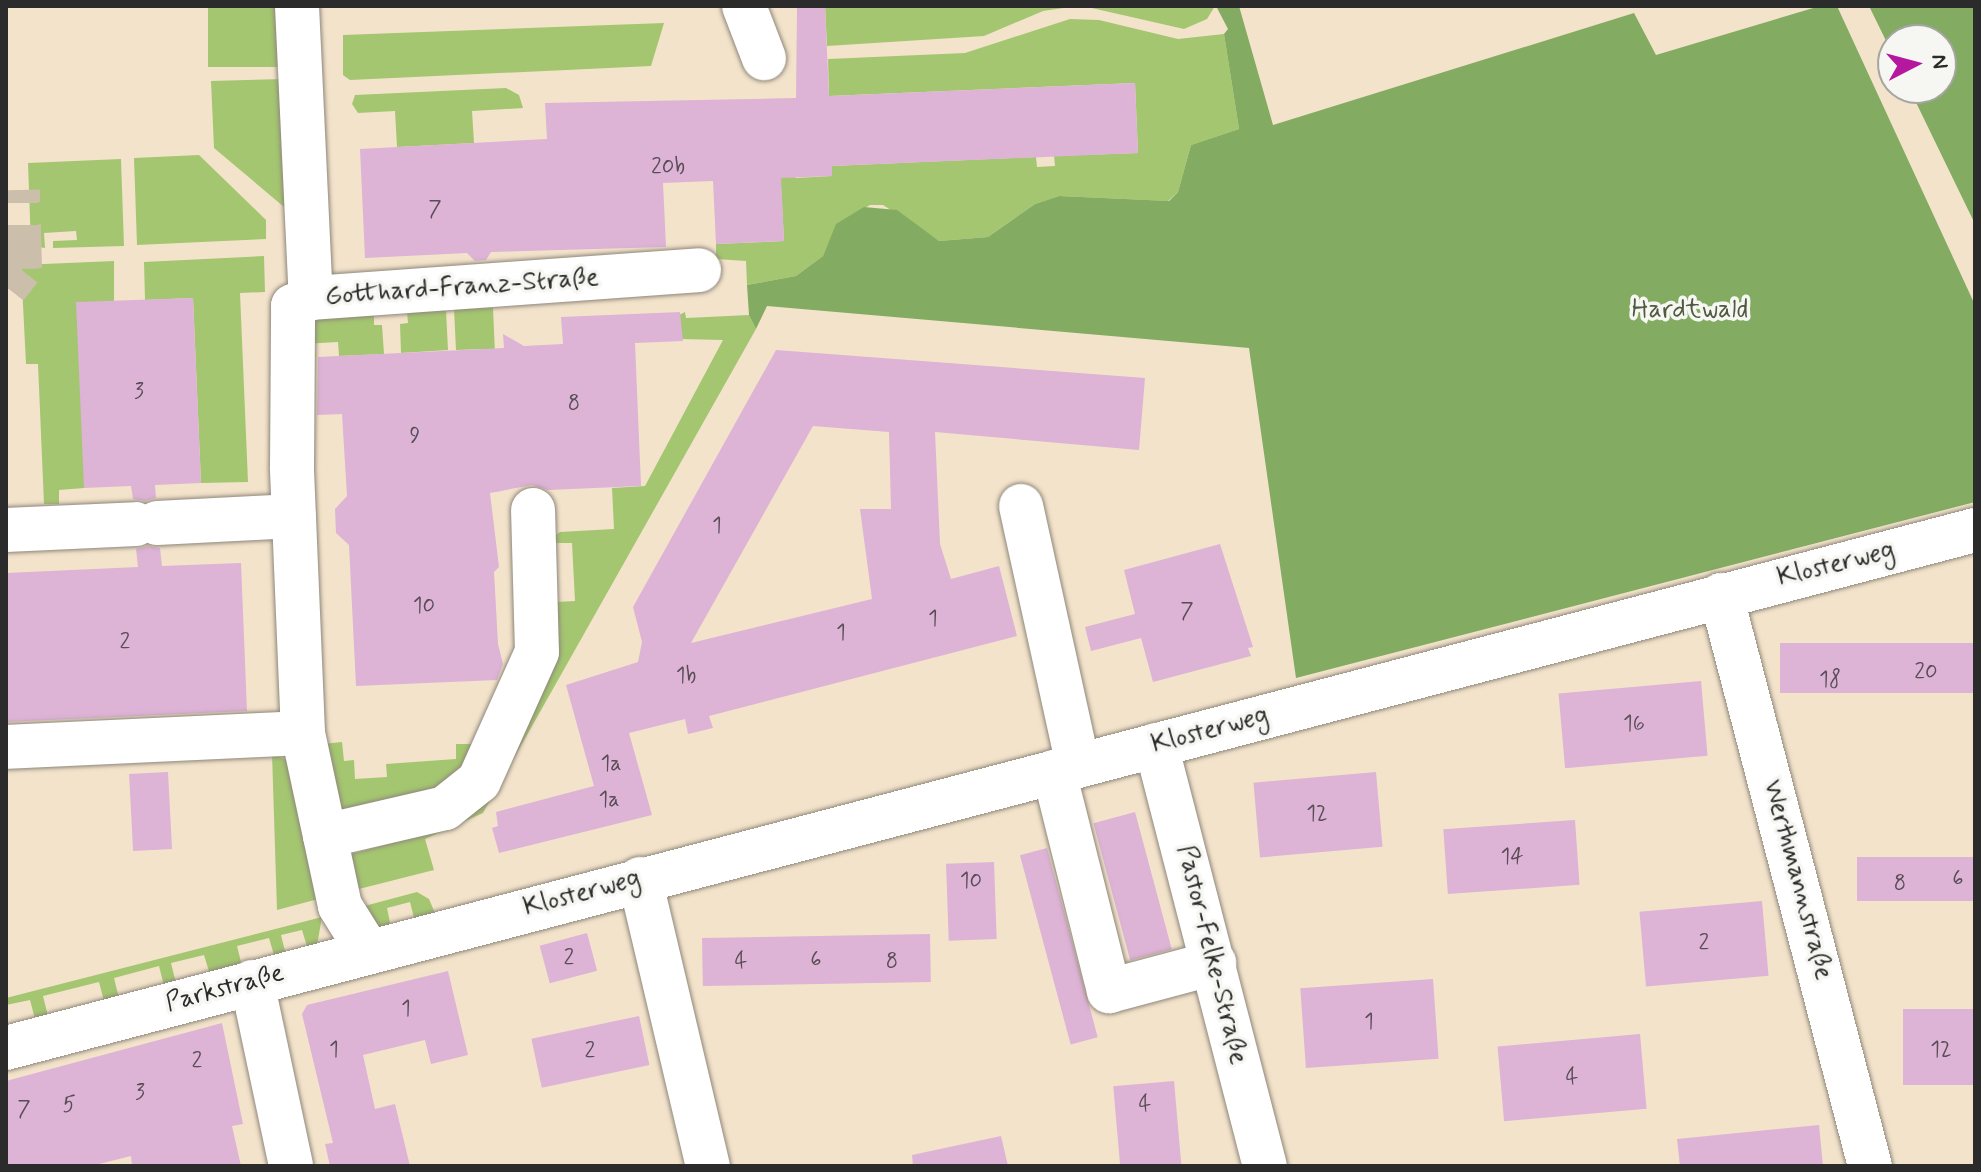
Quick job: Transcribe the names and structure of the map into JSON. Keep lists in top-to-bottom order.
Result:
{
  "streets": {
    "street": [
      "Gotthard-Franz-Straße",
      "Klosterweg",
      "Werthmannstraße",
      "Pastor-Felke-Straße",
      "Parkstraße"
    ]
  },
  "crossings": [
    ["Gotthard-Franz-Straße", "Parkstraße"],
    ["Klosterweg", "Werthmannstraße"],
    ["Klosterweg", "Pastor-Felke-Straße"],
    ["Klosterweg", "Parkstraße"]
  ],
  "parks": ["Hardtwald"],
  "house_numbers": [
    "20b",
    "7",
    "3",
    "8",
    "9",
    "1",
    "10",
    "7",
    "1",
    "1",
    "2",
    "20",
    "1b",
    "18",
    "16",
    "1a",
    "1a",
    "12",
    "14",
    "6",
    "10",
    "8",
    "2",
    "2",
    "6",
    "4",
    "8",
    "1",
    "1",
    "1",
    "12",
    "2",
    "2",
    "4",
    "3",
    "4",
    "5",
    "7"
  ],
  "north": "right"
}
